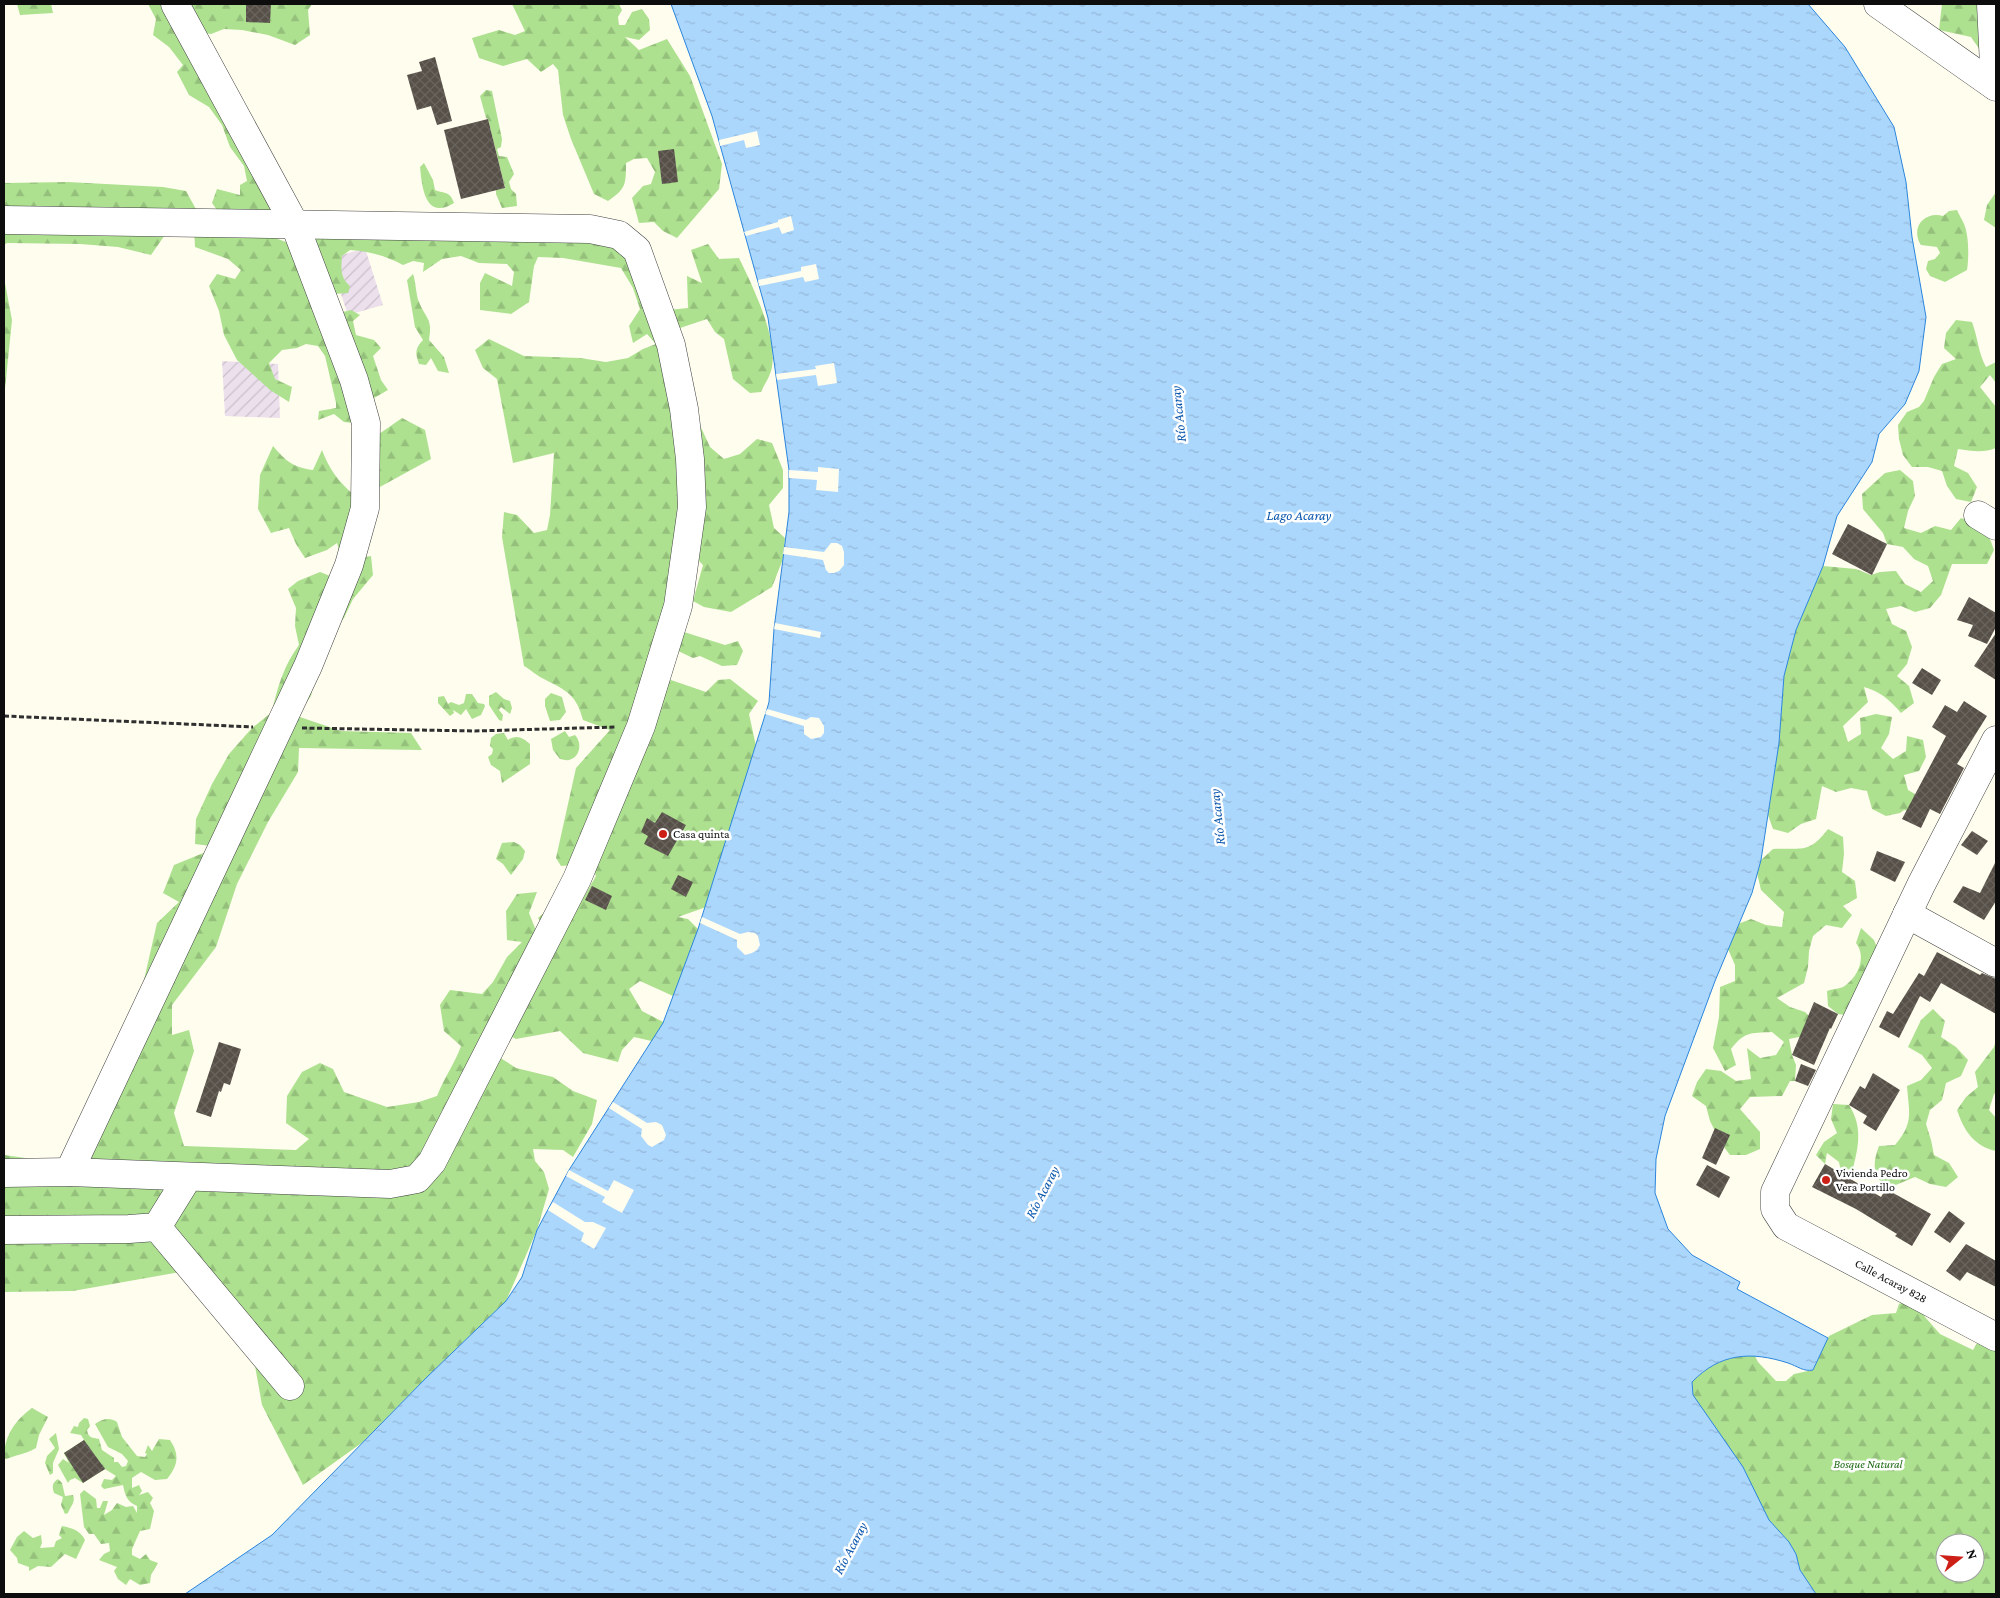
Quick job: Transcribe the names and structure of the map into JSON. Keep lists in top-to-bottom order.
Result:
{
  "streets": {
    "street": ["Calle Acaray 828"]
  },
  "water": ["Río Acaray", "Lago Acaray"],
  "parks": ["Bosque Natural"],
  "places": ["Casa quinta", "Vivienda Pedro Vera Portillo"],
  "north": "right"
}
